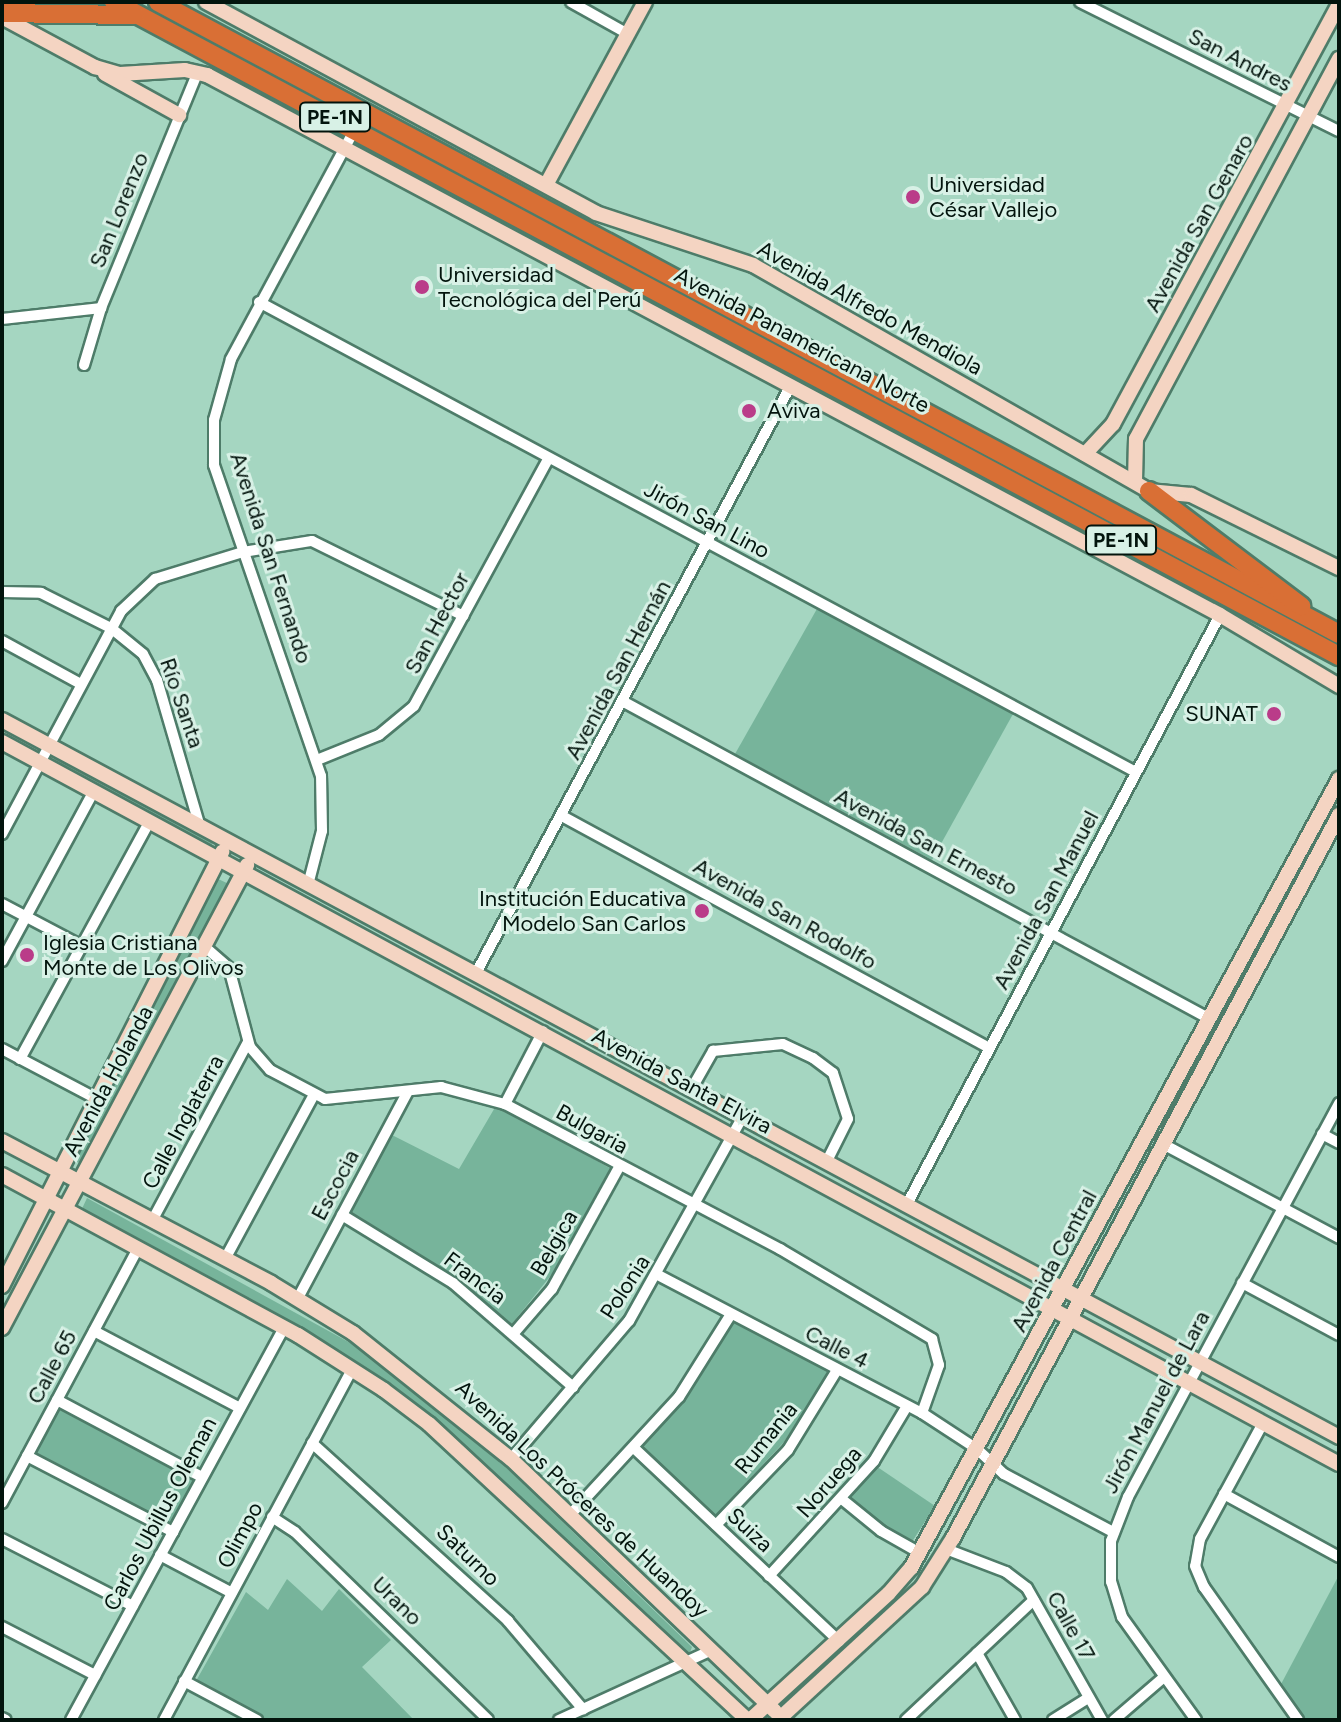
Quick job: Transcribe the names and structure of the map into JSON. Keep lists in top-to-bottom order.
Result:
{
  "streets": {
    "highway": ["PE-1N", "Avenida Panamericana Norte"],
    "main road": [
      "Avenida San Genaro",
      "Avenida Alfredo Mendiola",
      "Avenida Holanda",
      "Avenida Santa Elvira",
      "Avenida Central",
      "Avenida Los Próceres de Huandoy"
    ],
    "street": [
      "San Andres",
      "San Lorenzo",
      "Jirón San Lino",
      "Avenida San Fernando",
      "San Hector",
      "Avenida San Hernán",
      "Río Santa",
      "Avenida San Ernesto",
      "Avenida San Manuel",
      "Avenida San Rodolfo",
      "Calle Inglaterra",
      "Bulgaria",
      "Escocia",
      "Belgica",
      "Francia",
      "Polonia",
      "Calle 4",
      "Calle 65",
      "Jirón Manuel de Lara",
      "Rumania",
      "Noruega",
      "Carlos Ubillus Oleman",
      "Suiza",
      "Olimpo",
      "Saturno",
      "Urano",
      "Calle 17"
    ]
  },
  "crossings": [
    ["San Andres", "Avenida San Genaro"],
    ["Avenida San Genaro", "Avenida Alfredo Mendiola"],
    ["Avenida Panamericana Norte", "Avenida San Fernando"],
    ["Jirón San Lino", "Avenida San Fernando"],
    ["Jirón San Lino", "San Hector"],
    ["Jirón San Lino", "Avenida San Hernán"],
    ["Jirón San Lino", "Avenida San Manuel"],
    ["Avenida San Fernando", "San Hector"],
    ["Avenida San Fernando", "Avenida Santa Elvira"],
    ["Avenida San Hernán", "Avenida San Ernesto"],
    ["Avenida San Hernán", "Avenida San Rodolfo"],
    ["Avenida San Hernán", "Avenida Santa Elvira"],
    ["Río Santa", "Avenida Santa Elvira"],
    ["Avenida San Ernesto", "Avenida San Manuel"],
    ["Avenida San Ernesto", "Avenida Central"],
    ["Avenida San Manuel", "Avenida San Rodolfo"],
    ["Avenida San Manuel", "Avenida Santa Elvira"],
    ["Avenida Holanda", "Avenida Santa Elvira"],
    ["Avenida Holanda", "Avenida Los Próceres de Huandoy"],
    ["Avenida Santa Elvira", "Avenida Central"],
    ["Avenida Santa Elvira", "Polonia"],
    ["Avenida Santa Elvira", "Jirón Manuel de Lara"],
    ["Calle Inglaterra", "Avenida Los Próceres de Huandoy"],
    ["Bulgaria", "Escocia"],
    ["Bulgaria", "Belgica"],
    ["Bulgaria", "Polonia"],
    ["Bulgaria", "Calle 4"],
    ["Escocia", "Francia"],
    ["Escocia", "Avenida Los Próceres de Huandoy"],
    ["Belgica", "Francia"],
    ["Avenida Central", "Calle 4"],
    ["Avenida Central", "Avenida Los Próceres de Huandoy"],
    ["Avenida Central", "Suiza"],
    ["Avenida Central", "Calle 17"],
    ["Francia", "Polonia"],
    ["Polonia", "Calle 4"],
    ["Polonia", "Avenida Los Próceres de Huandoy"],
    ["Calle 4", "Jirón Manuel de Lara"],
    ["Calle 4", "Rumania"],
    ["Calle 4", "Noruega"],
    ["Rumania", "Suiza"],
    ["Noruega", "Suiza"],
    ["Olimpo", "Saturno"],
    ["Olimpo", "Urano"]
  ],
  "places": [
    "Universidad César Vallejo",
    "Universidad Tecnológica del Perú",
    "Aviva",
    "SUNAT",
    "Institución Educativa Modelo San Carlos",
    "Iglesia Cristiana Monte de Los Olivos"
  ]
}
